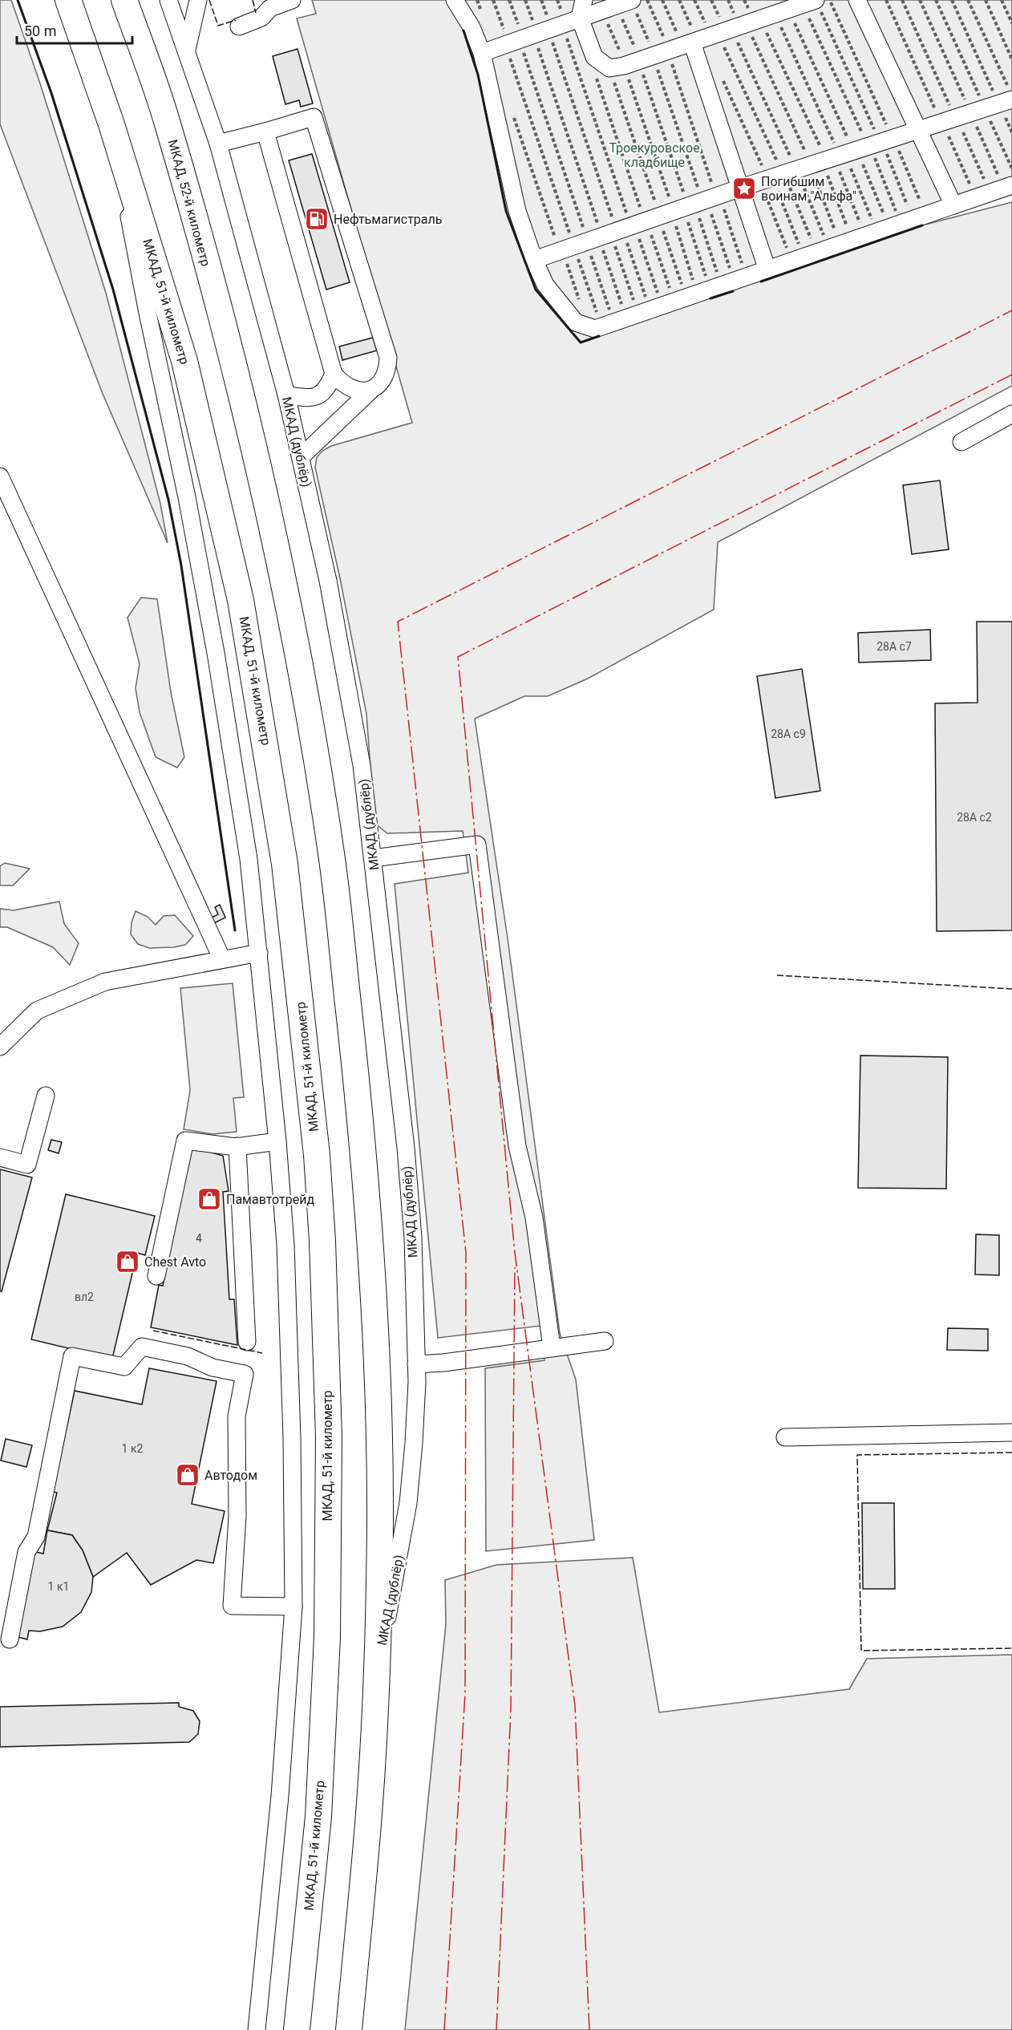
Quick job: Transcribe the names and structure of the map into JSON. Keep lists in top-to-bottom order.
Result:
{
  "streets": {
    "highway": ["МКАД, 52-й километр", "МКАД, 51-й километр"],
    "street": ["МКАД (дублёр)"]
  },
  "crossings": [
    ["МКАД, 52-й километр", "МКАД (дублёр)"]
  ],
  "parks": ["Троекуровское кладбище"],
  "places": {
    "place": ["Погибшим воинам \"Альфа\""],
    "fuel station": ["Нефтьмагистраль"],
    "shop": ["Памавтотрейд", "Chest Avto", "Автодом"]
  },
  "house_numbers": [
    "28А с7",
    "28А с9",
    "28А с2",
    "4",
    "вл2",
    "1 к2",
    "1 к1"
  ],
  "scale_bar": "50 m"
}
